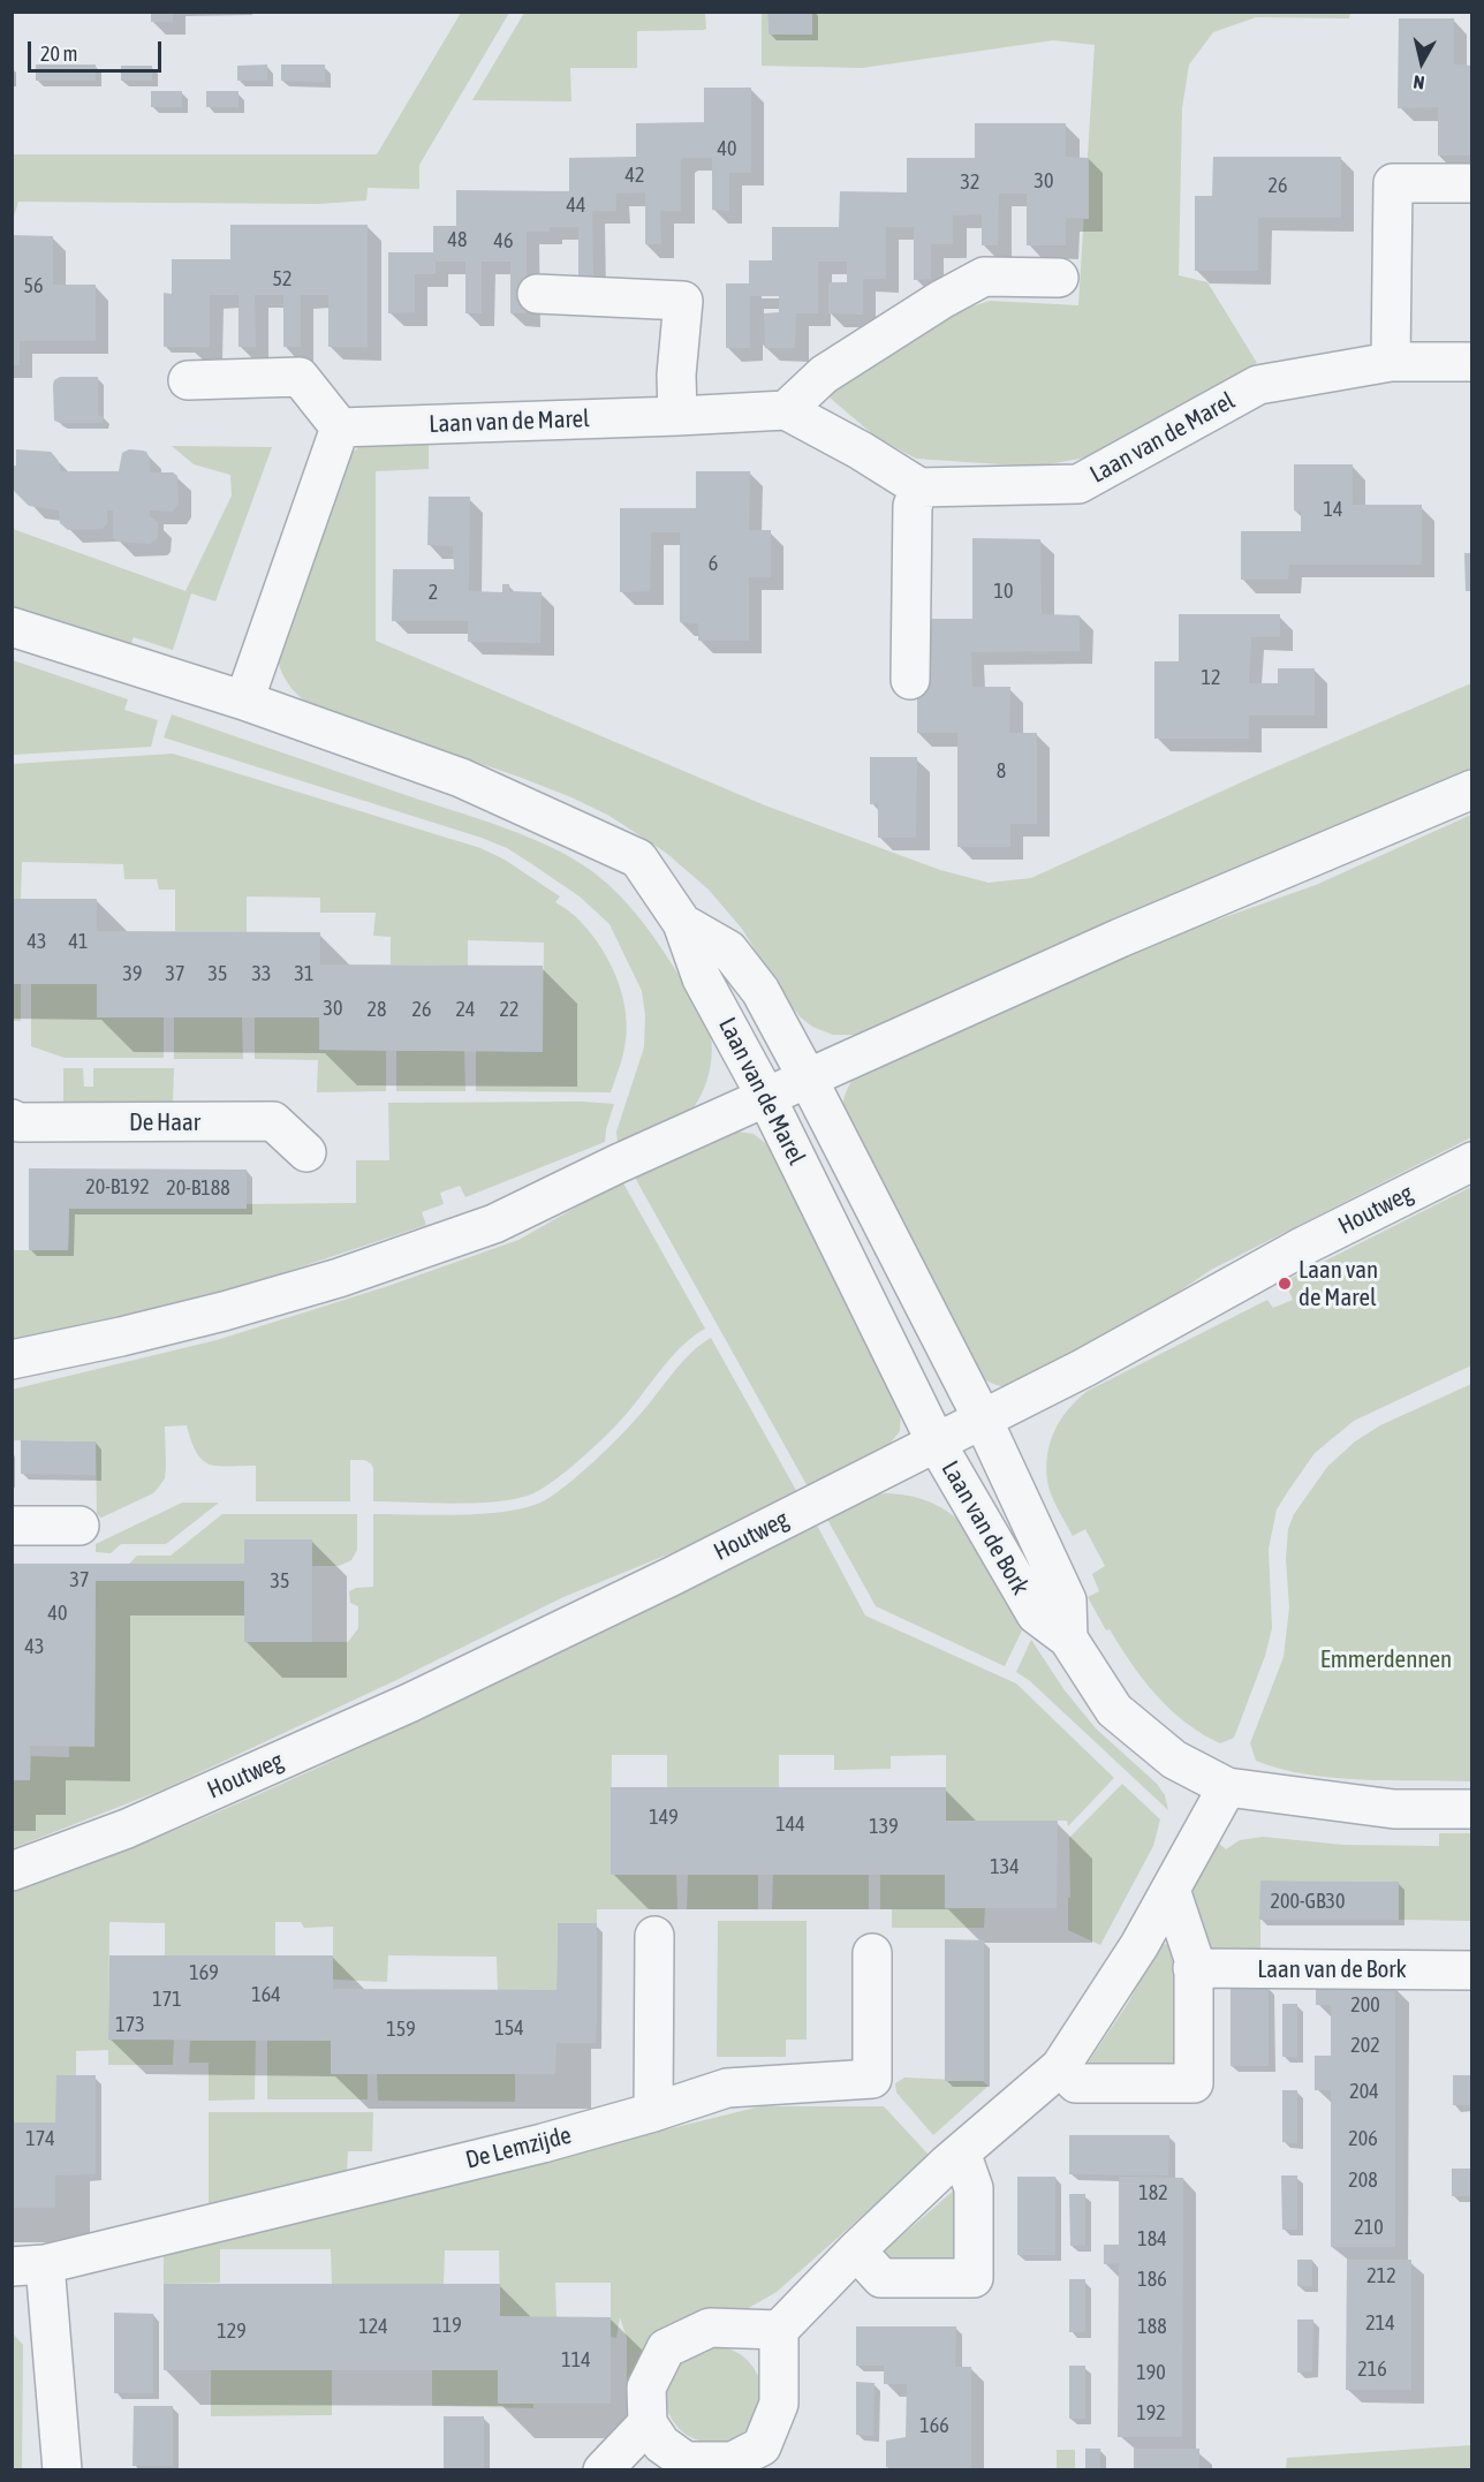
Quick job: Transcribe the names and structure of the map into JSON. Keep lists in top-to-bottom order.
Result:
{
  "streets": {
    "street": [
      "Laan van de Marel",
      "De Haar",
      "Houtweg",
      "Laan van de Bork",
      "De Lemzijde"
    ]
  },
  "crossings": [
    ["Laan van de Marel", "Houtweg"],
    ["Laan van de Marel", "Laan van de Bork"],
    ["Houtweg", "Laan van de Bork"]
  ],
  "parks": ["Emmerdennen"],
  "places": ["Laan van de Marel"],
  "house_numbers": [
    "40",
    "42",
    "30",
    "32",
    "26",
    "44",
    "48",
    "46",
    "52",
    "56",
    "14",
    "6",
    "10",
    "2",
    "12",
    "8",
    "43",
    "41",
    "39",
    "37",
    "35",
    "33",
    "31",
    "30",
    "28",
    "26",
    "24",
    "22",
    "20-B192",
    "20-B188",
    "37",
    "35",
    "40",
    "43",
    "149",
    "144",
    "139",
    "134",
    "200-GB30",
    "169",
    "164",
    "171",
    "200",
    "173",
    "154",
    "159",
    "202",
    "204",
    "174",
    "206",
    "208",
    "182",
    "210",
    "184",
    "212",
    "186",
    "214",
    "119",
    "124",
    "188",
    "129",
    "114",
    "216",
    "190",
    "192",
    "166"
  ],
  "scale_bar": "20 m",
  "north": "bottom"
}
